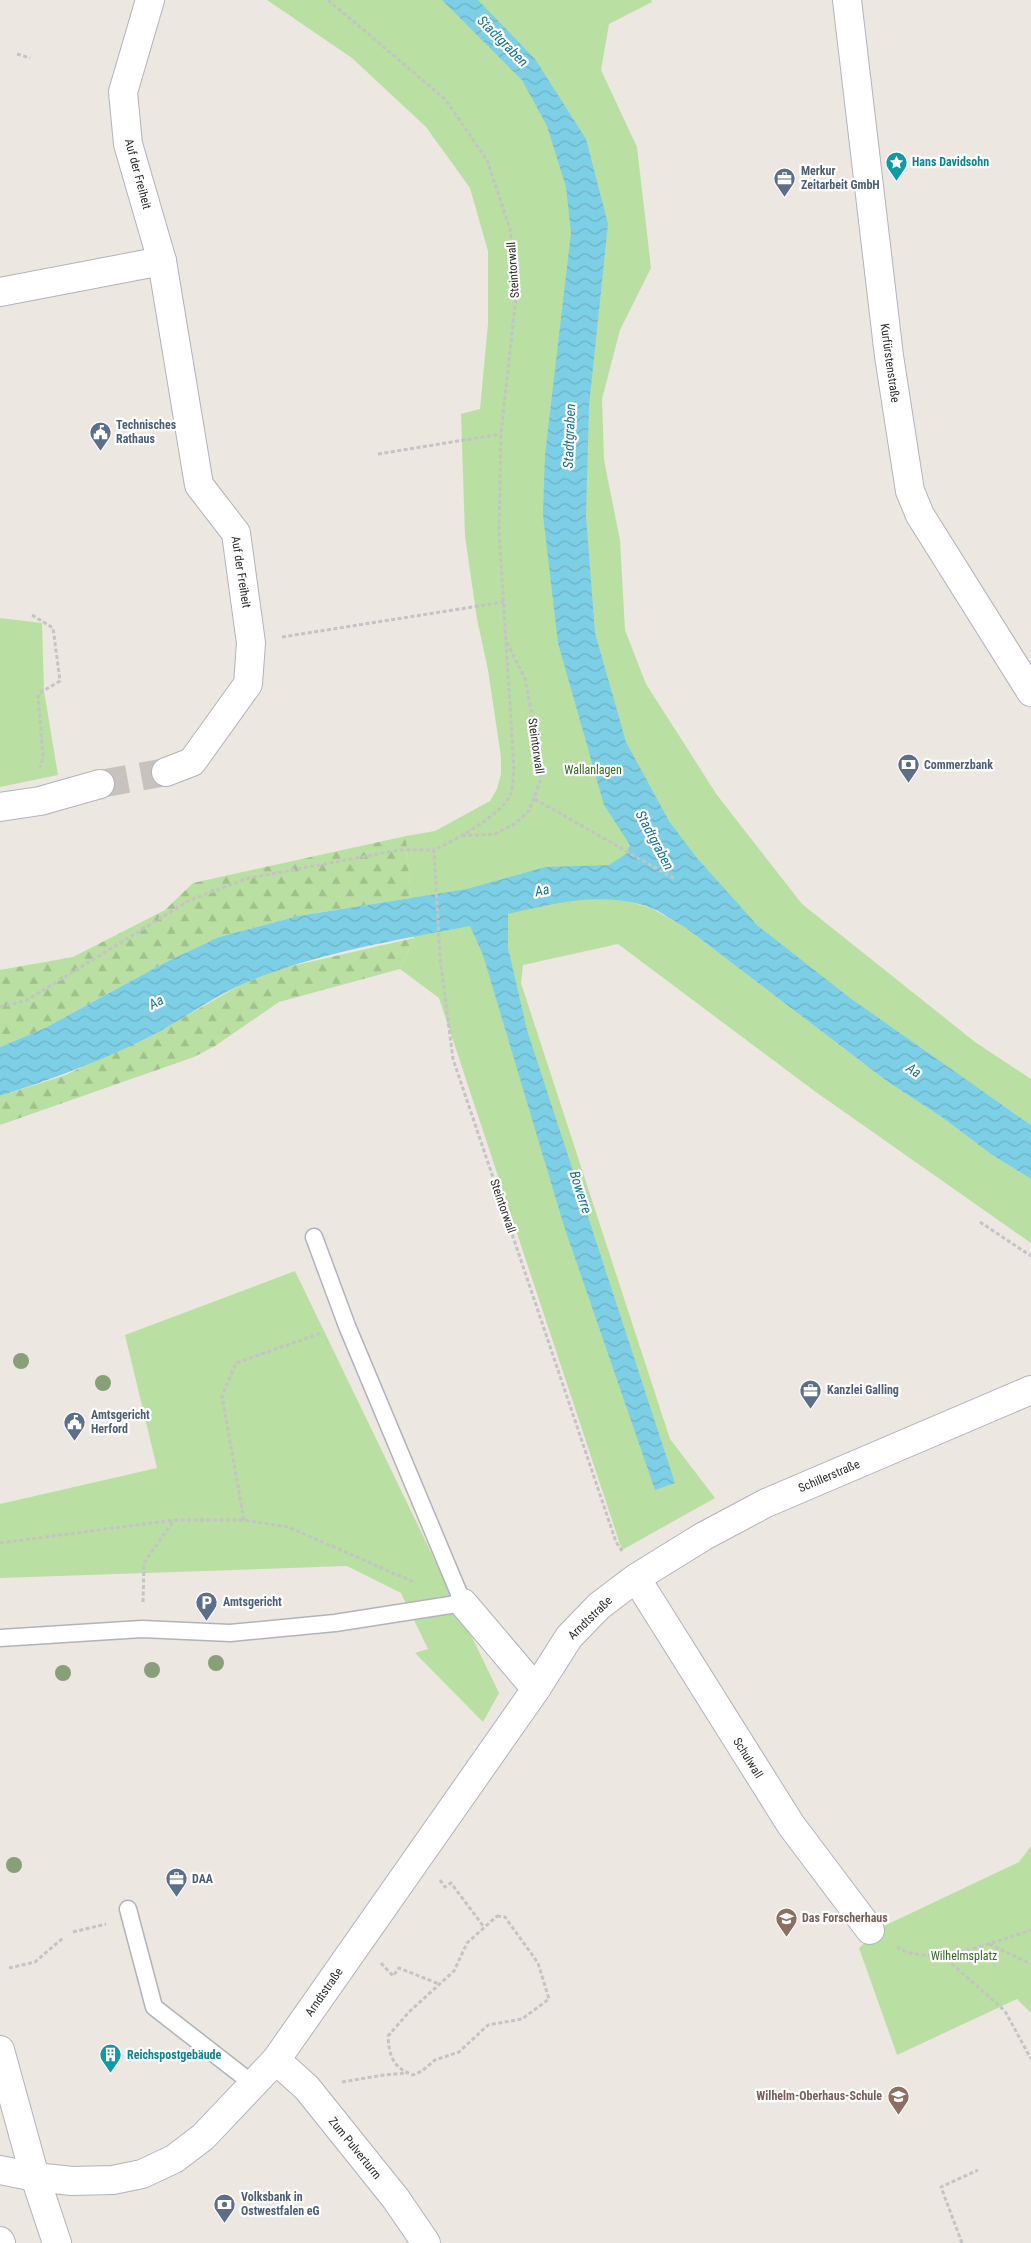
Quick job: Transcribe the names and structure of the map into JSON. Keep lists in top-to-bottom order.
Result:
{
  "streets": {
    "street": [
      "Auf der Freiheit",
      "Kurfürstenstraße",
      "Schillerstraße",
      "Arndtstraße",
      "Schulwall",
      "Zum Pulverturm"
    ],
    "path": ["Steintorwall"]
  },
  "crossings": [
    ["Steintorwall", "Schillerstraße"],
    ["Steintorwall", "Arndtstraße"],
    ["Steintorwall", "Schulwall"],
    ["Schillerstraße", "Arndtstraße"],
    ["Schillerstraße", "Schulwall"],
    ["Arndtstraße", "Schulwall"],
    ["Arndtstraße", "Zum Pulverturm"]
  ],
  "water": ["Stadtgraben", "Aa", "Bowerre"],
  "parks": ["Wallanlagen", "Wilhelmsplatz"],
  "places": {
    "place": ["Hans Davidsohn"],
    "office": ["Merkur Zeitarbeit GmbH", "Kanzlei Galling", "DAA"],
    "public building": ["Technisches Rathaus", "Amtsgericht Herford"],
    "bank": ["Commerzbank", "Volksbank in Ostwestfalen eG"],
    "parking": ["Amtsgericht"],
    "school or university": ["Das Forscherhaus", "Wilhelm-Oberhaus-Schule"],
    "building": ["Reichspostgebäude"]
  }
}
